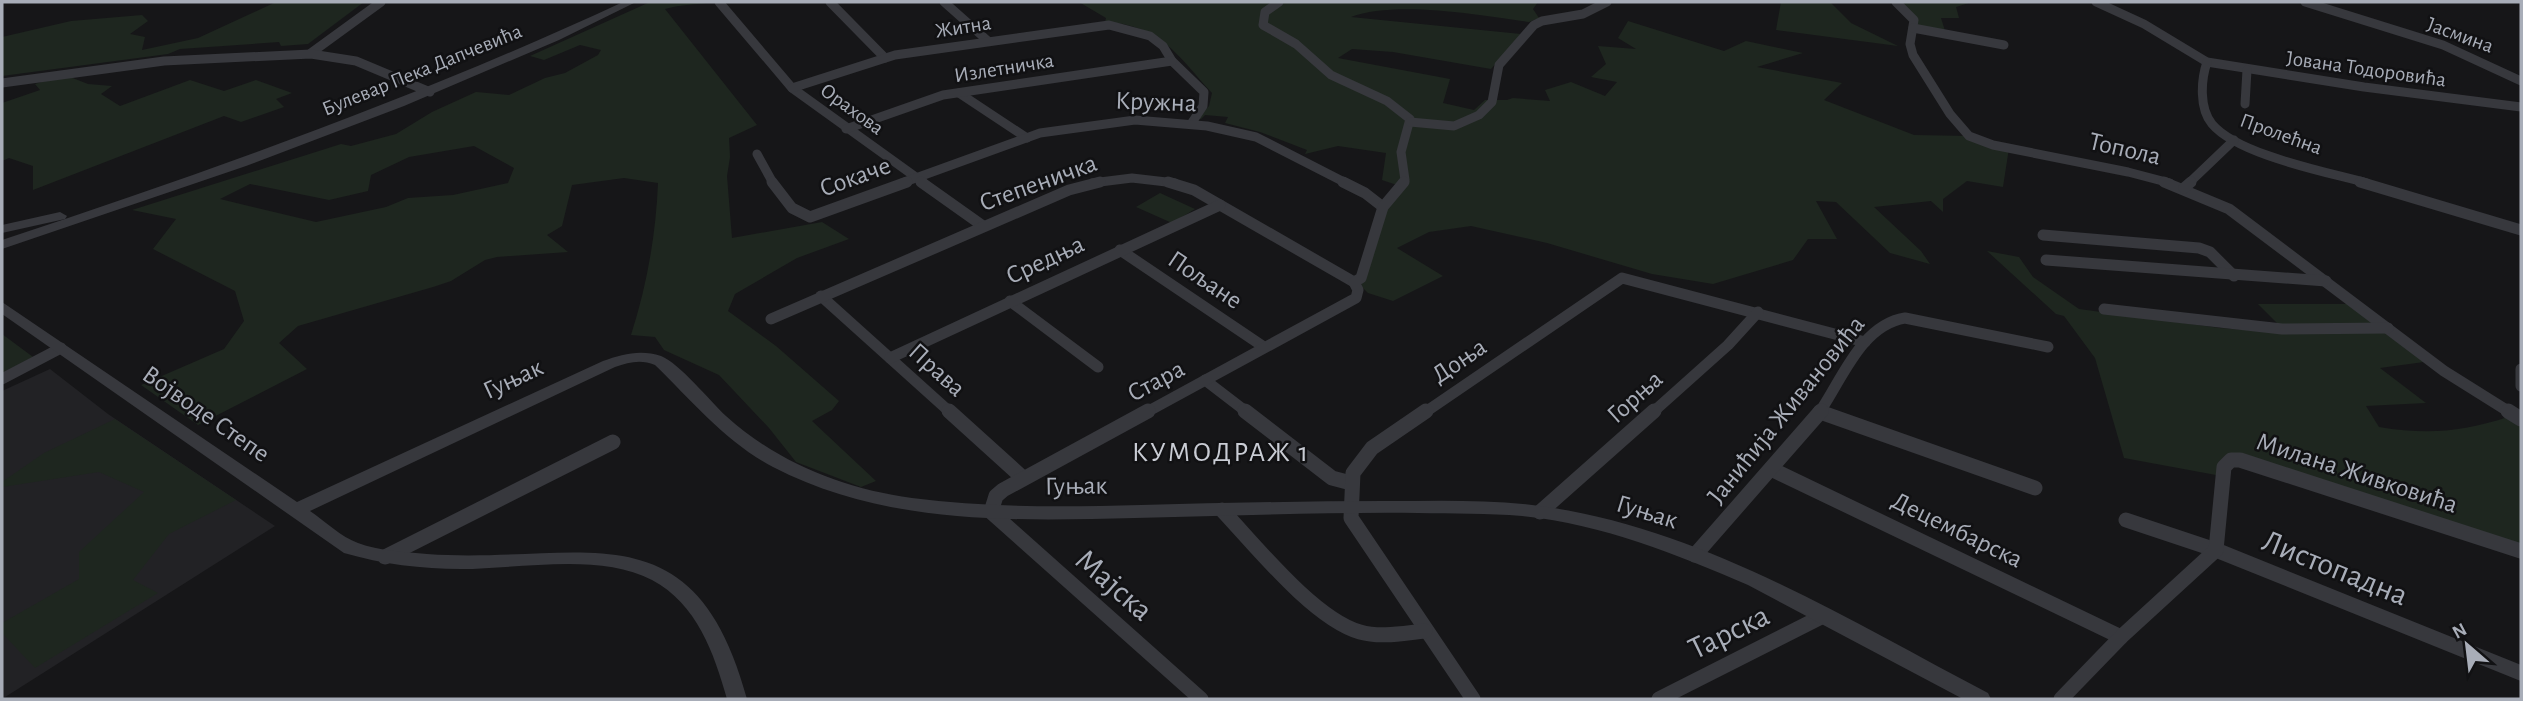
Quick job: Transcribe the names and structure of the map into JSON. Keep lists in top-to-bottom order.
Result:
{
  "streets": {
    "street": [
      "Житна",
      "Јасмина",
      "Излетничка",
      "Јована Тодоровића",
      "Булевар Пека Дапчевића",
      "Кружна",
      "Орахова",
      "Пролећна",
      "Топола",
      "Сокаче",
      "Степеничка",
      "Средња",
      "Пољане",
      "Доња",
      "Права",
      "Гуњак",
      "Стара",
      "Горња",
      "Јанићија Живановића",
      "Војводе Степе",
      "Милана Живковића",
      "Децембарска",
      "Листопадна",
      "Мајска",
      "Тарска"
    ]
  },
  "crossings": [
    ["Житна", "Излетничка"],
    ["Житна", "Кружна"],
    ["Житна", "Орахова"],
    ["Излетничка", "Орахова"],
    ["Јована Тодоровића", "Пролећна"],
    ["Кружна", "Орахова"],
    ["Кружна", "Сокаче"],
    ["Орахова", "Сокаче"],
    ["Орахова", "Степеничка"],
    ["Степеничка", "Средња"],
    ["Степеничка", "Права"],
    ["Степеничка", "Стара"],
    ["Средња", "Пољане"],
    ["Средња", "Права"],
    ["Пољане", "Стара"],
    ["Доња", "Гуњак"],
    ["Права", "Стара"],
    ["Гуњак", "Стара"],
    ["Гуњак", "Горња"],
    ["Гуњак", "Јанићија Живановића"],
    ["Гуњак", "Војводе Степе"],
    ["Гуњак", "Мајска"],
    ["Гуњак", "Тарска"],
    ["Стара", "Мајска"],
    ["Јанићија Живановића", "Децембарска"],
    ["Милана Живковића", "Листопадна"]
  ],
  "districts": ["КУМОДРАЖ 1"],
  "north": "top left"
}
